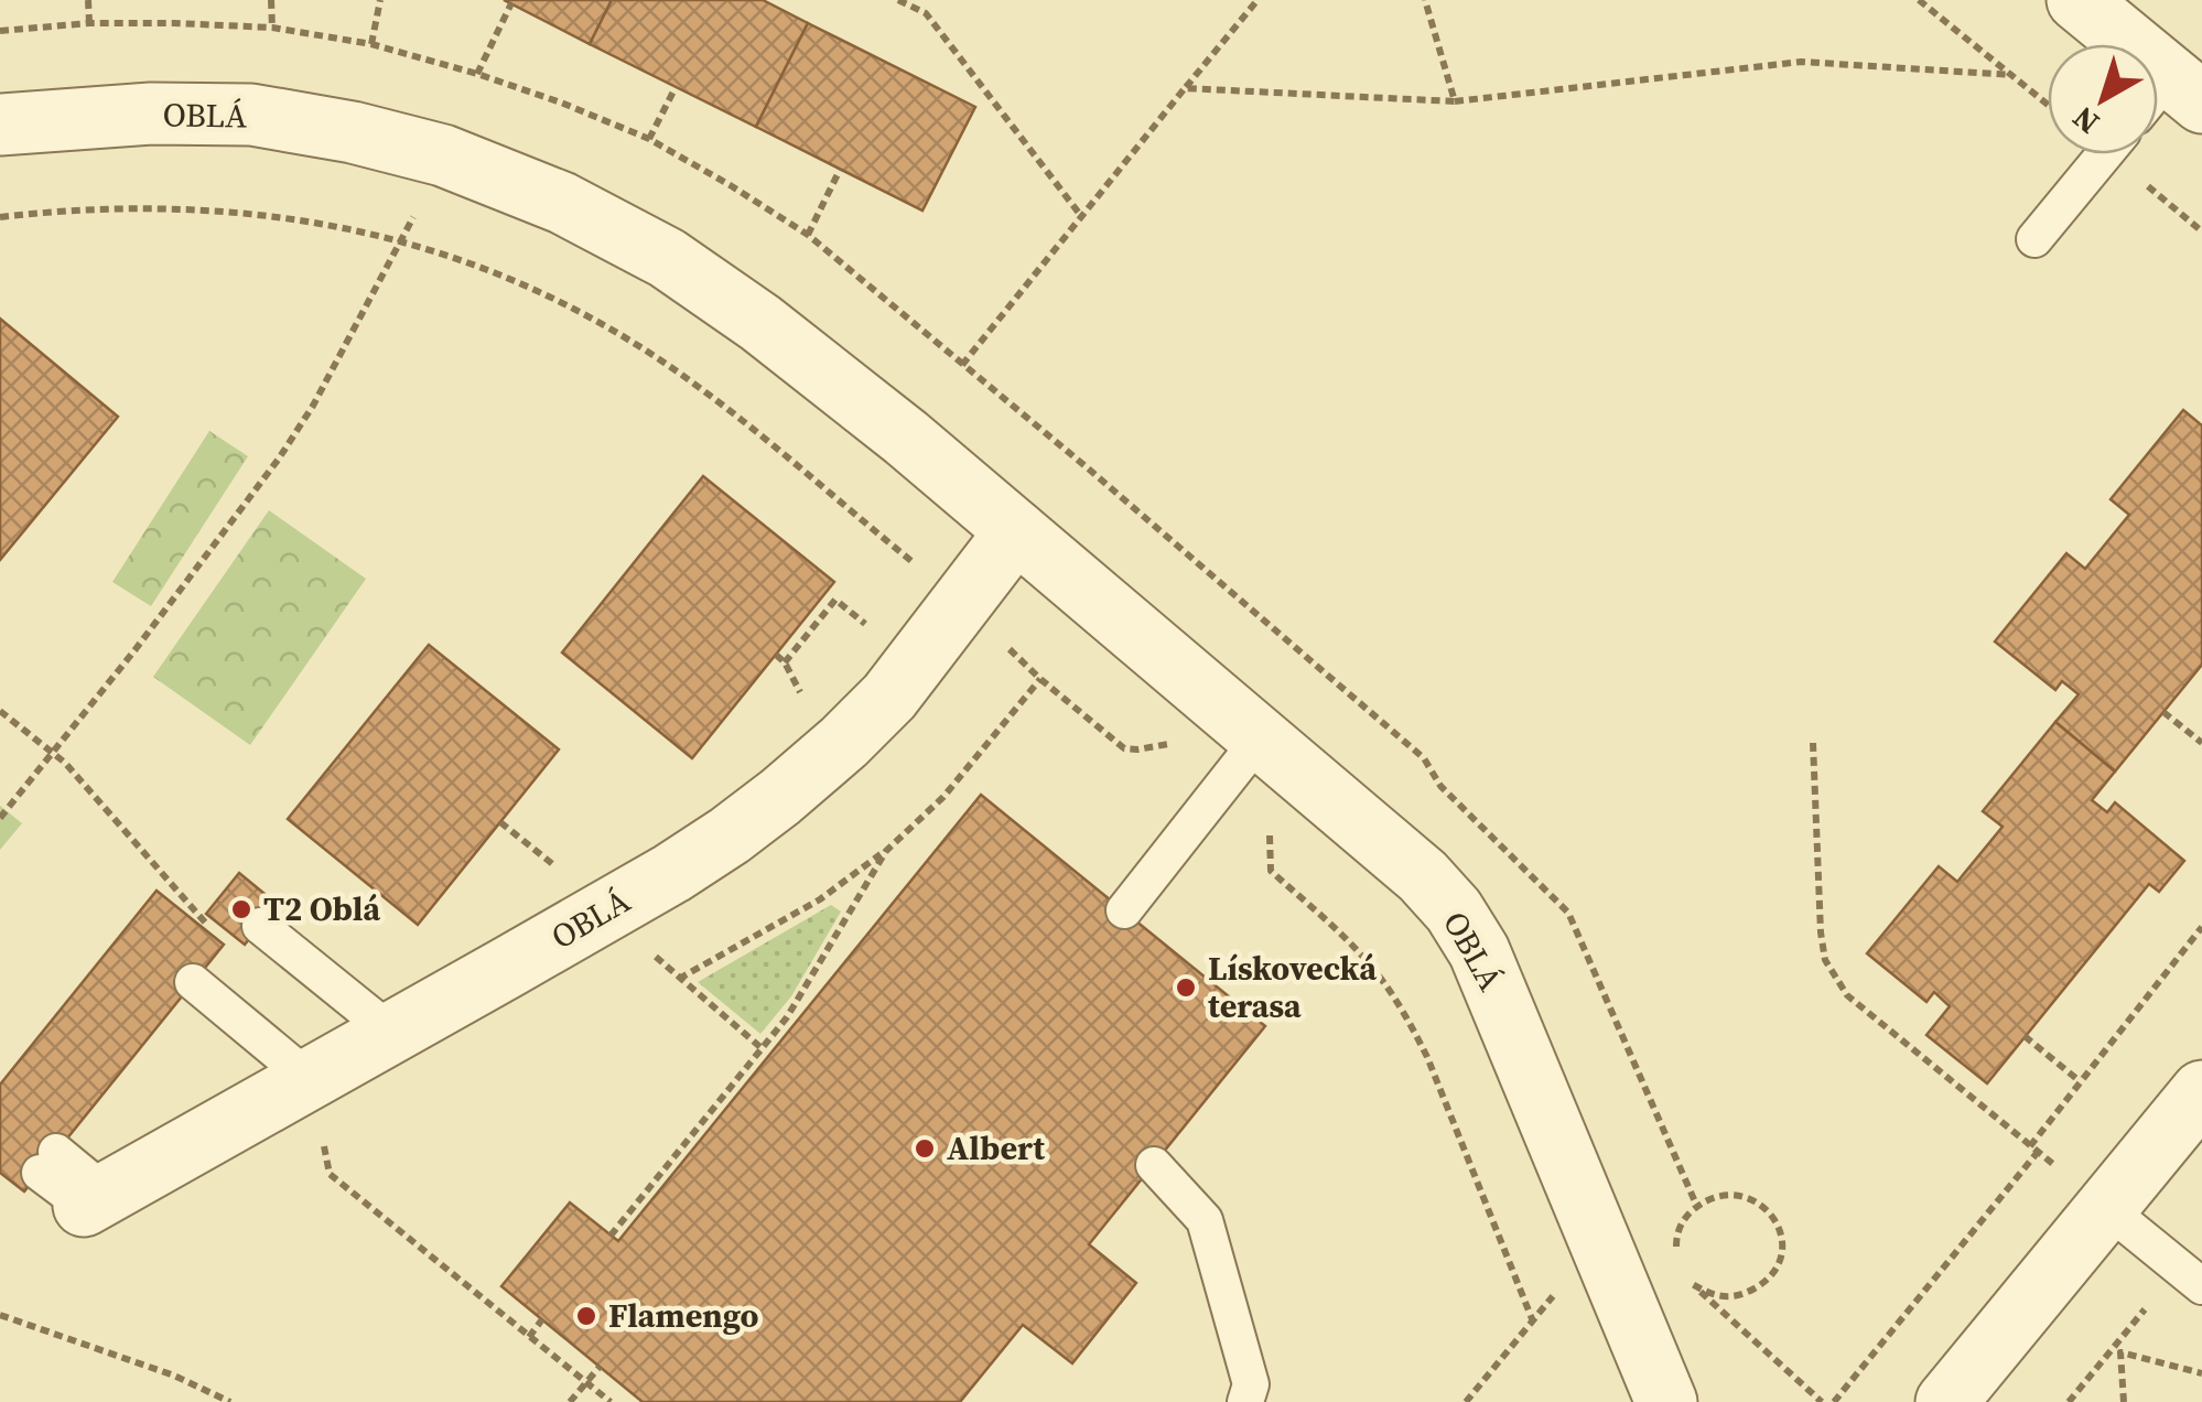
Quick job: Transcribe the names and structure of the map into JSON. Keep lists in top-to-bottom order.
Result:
{
  "streets": {
    "street": ["OBLÁ"]
  },
  "places": [
    "T2 Oblá",
    "Lískovecká terasa",
    "Albert",
    "Flamengo"
  ],
  "north": "bottom left"
}
